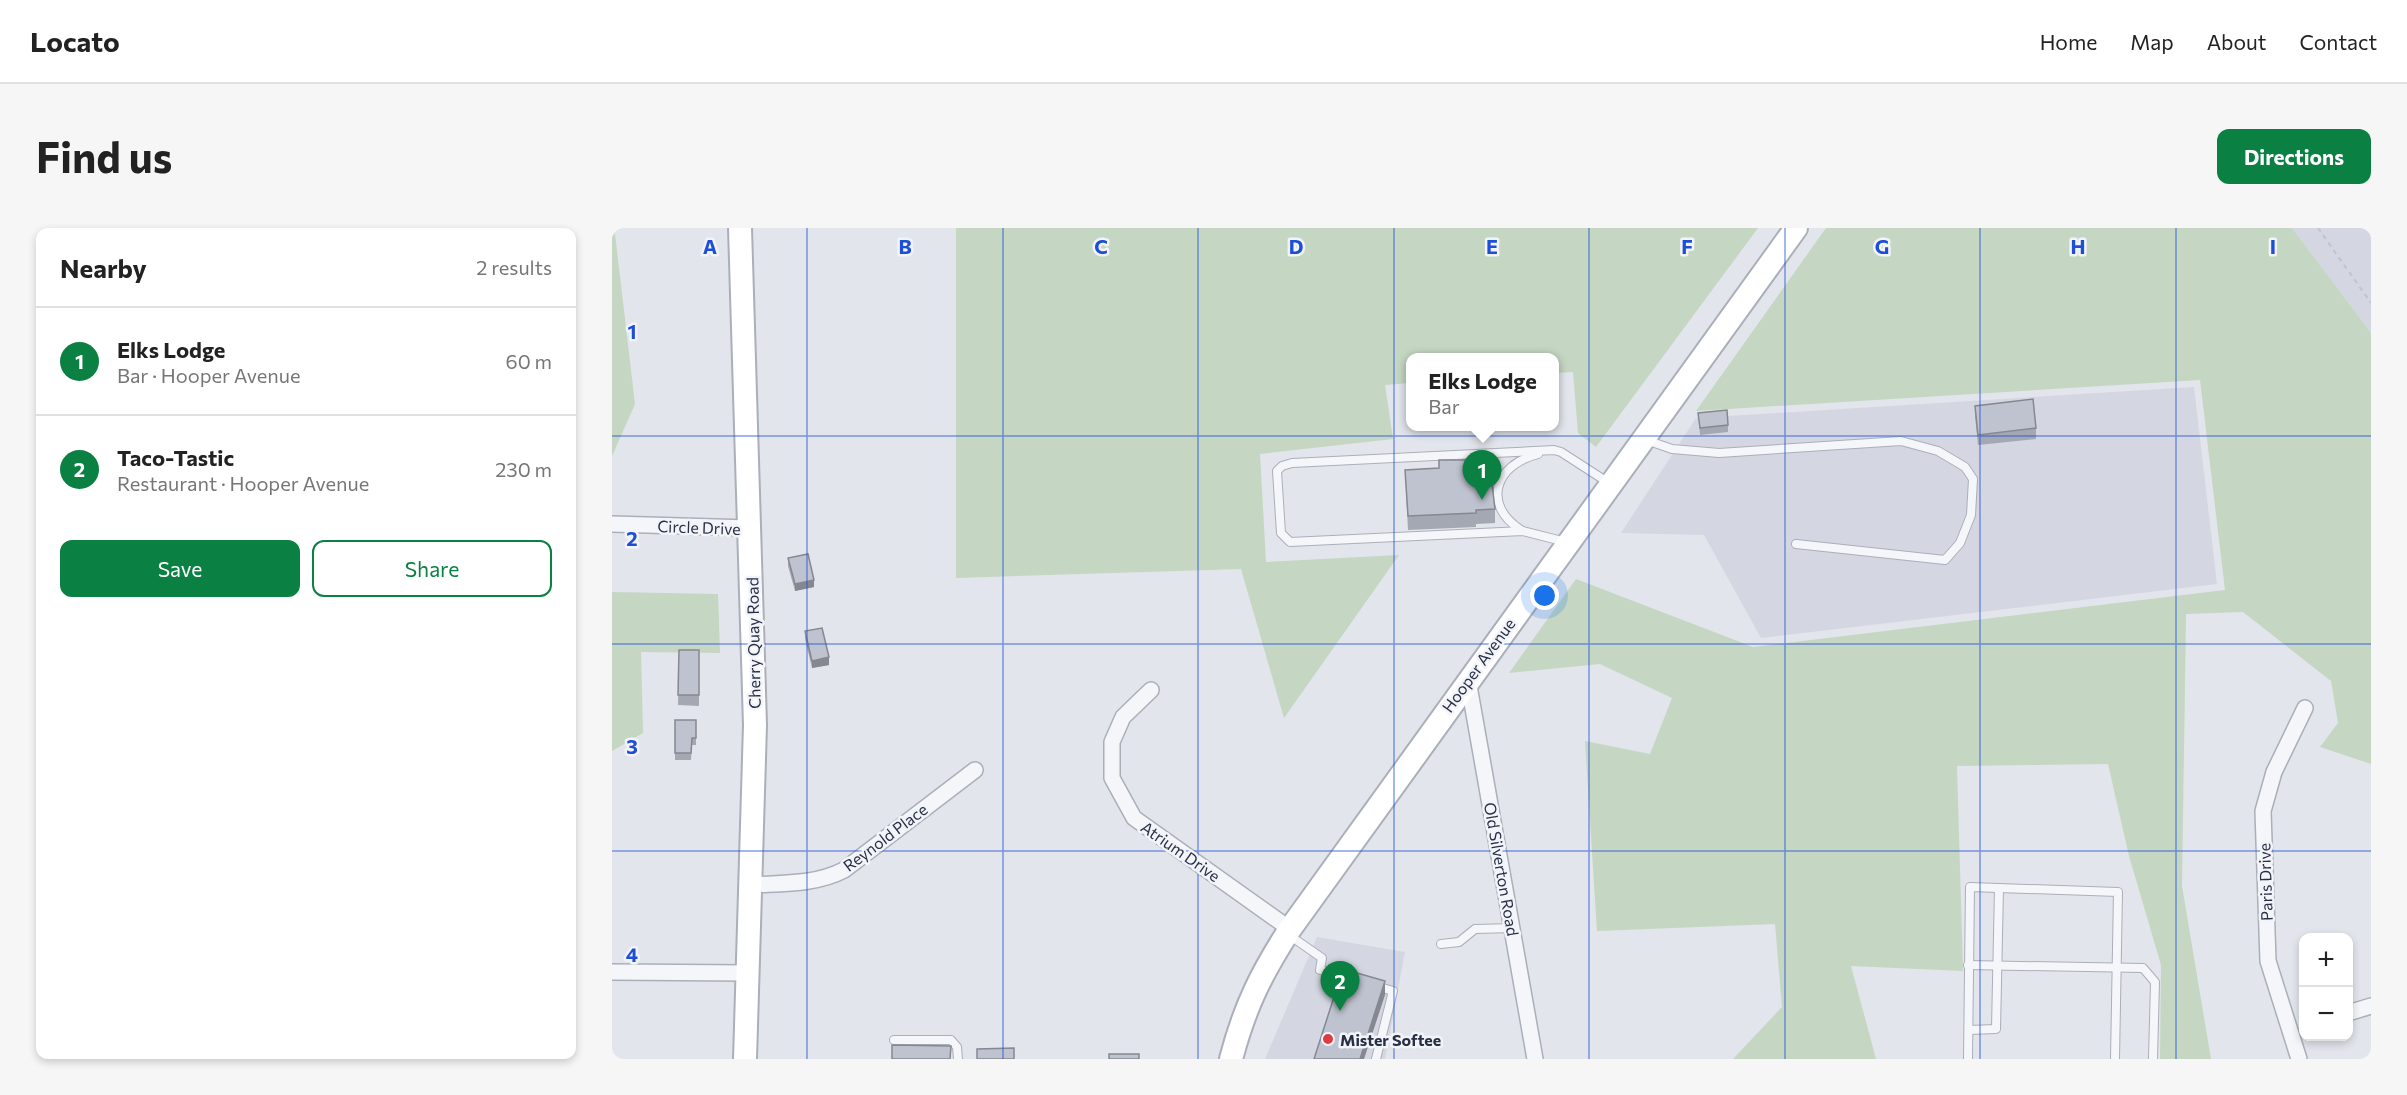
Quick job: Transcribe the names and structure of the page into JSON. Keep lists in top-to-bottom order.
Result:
{
  "streets": {
    "main road": ["Cherry Quay Road", "Hooper Avenue"],
    "street": [
      "Circle Drive",
      "Reynold Place",
      "Atrium Drive",
      "Old Silverton Road",
      "Paris Drive"
    ]
  },
  "crossings": [
    ["Circle Drive", "Cherry Quay Road"],
    ["Cherry Quay Road", "Reynold Place"],
    ["Hooper Avenue", "Atrium Drive"],
    ["Hooper Avenue", "Old Silverton Road"]
  ],
  "places": ["Mister Softee"],
  "page": {
    "header": "Locato",
    "nav": [
      "Home",
      "Map",
      "About",
      "Contact"
    ],
    "buttons": [
      "Directions",
      ["Save", "Share"]
    ],
    "title": "Find us",
    "heading": ["Nearby", "2 results"],
    "list": [
      {
        "mark": "1",
        "name": "Elks Lodge",
        "note": "Bar · Hooper Avenue",
        "value": "60 m"
      },
      {
        "mark": "2",
        "name": "Taco-Tastic",
        "note": "Restaurant · Hooper Avenue",
        "value": "230 m"
      }
    ],
    "popup": ["Elks Lodge", "Bar"],
    "pins": ["1", "2"],
    "map_buttons": ["+", "−"]
  },
  "grid": {
    "columns": [
      "A",
      "B",
      "C",
      "D",
      "E",
      "F",
      "G",
      "H",
      "I"
    ],
    "rows": [
      "1",
      "2",
      "3",
      "4"
    ]
  }
}
